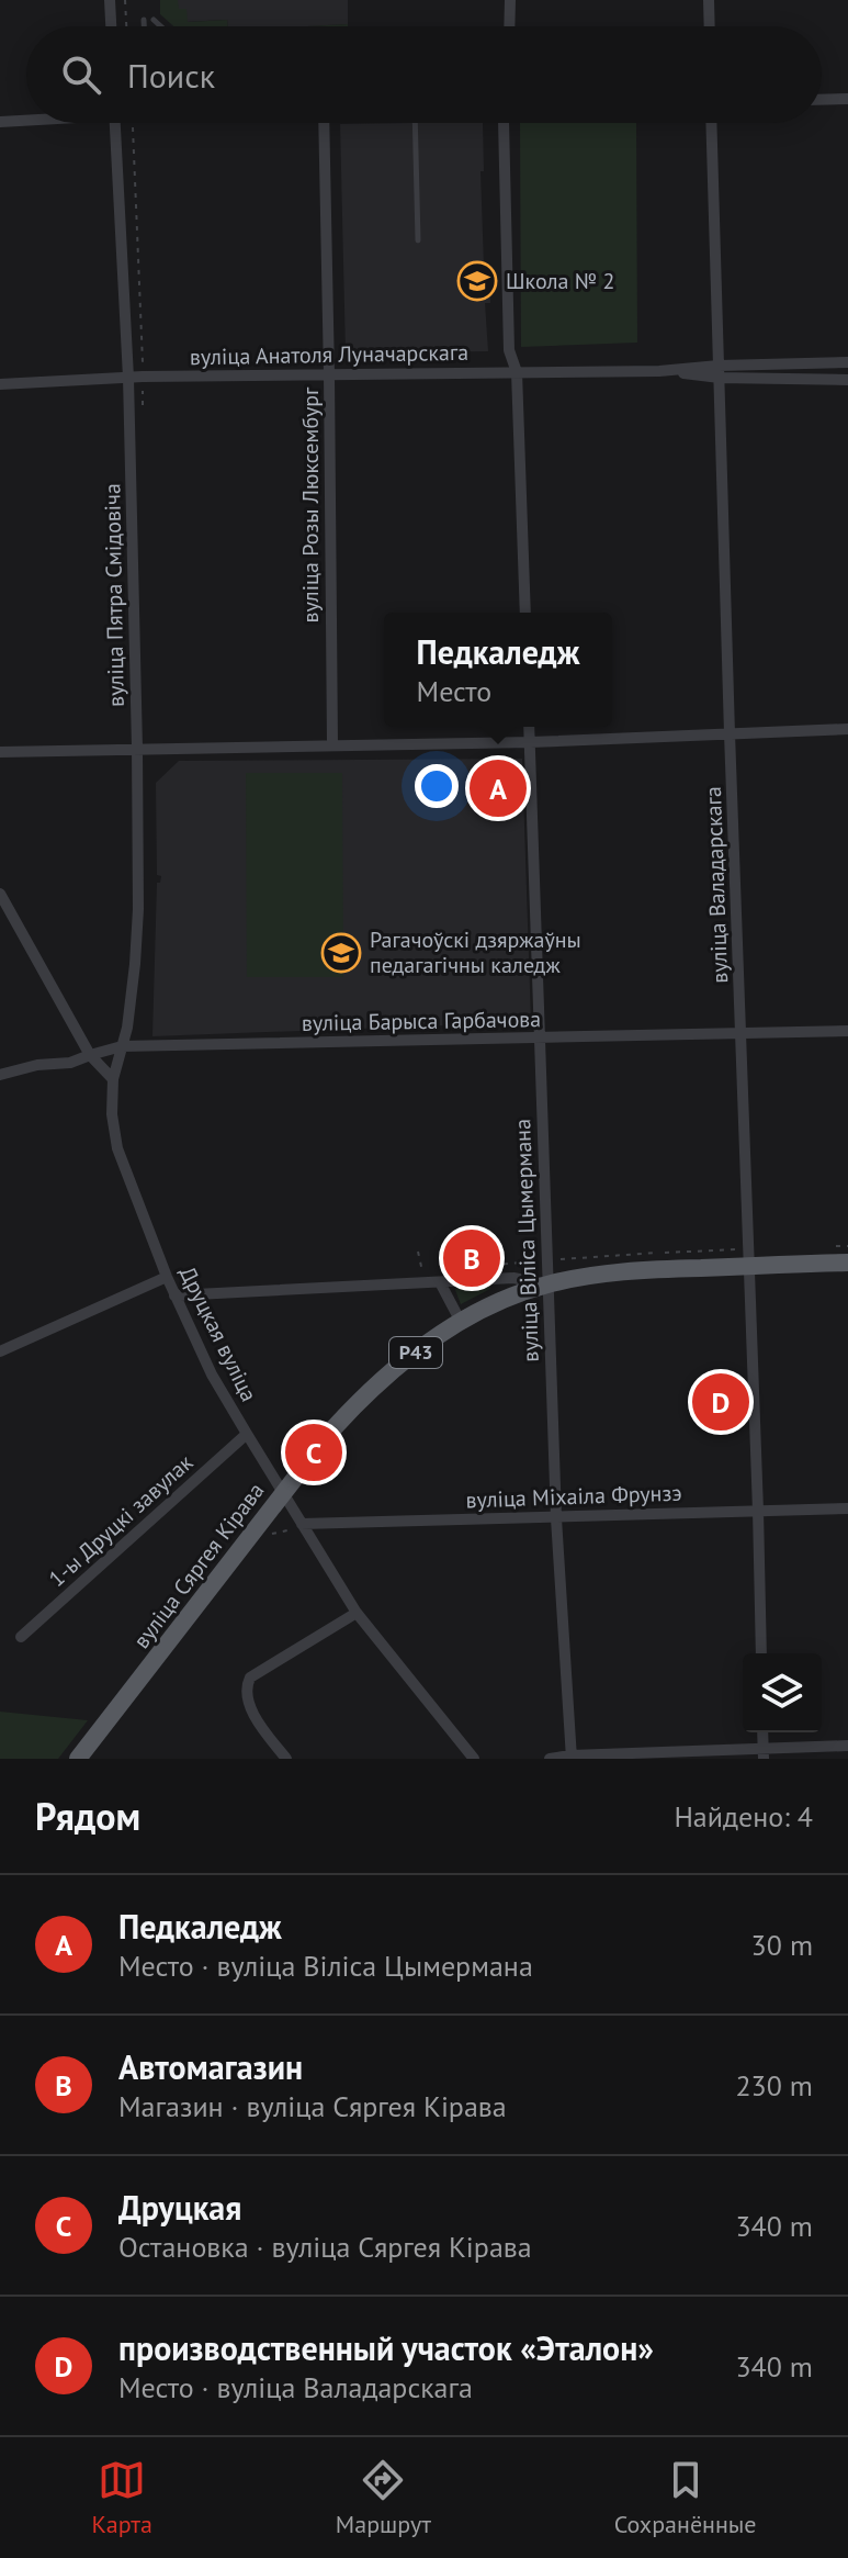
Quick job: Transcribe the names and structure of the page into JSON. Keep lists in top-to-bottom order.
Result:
{
  "streets": {
    "main road": ["Р43", "вуліца Сяргея Кірава"],
    "street": [
      "вуліца Анатоля Луначарскага",
      "вуліца Розы Люксембург",
      "вуліца Пятра Смідовіча",
      "вуліца Валадарскага",
      "вуліца Барыса Гарбачова",
      "вуліца Віліса Цымермана",
      "Друцкая вуліца",
      "вуліца Міхаіла Фрунзэ",
      "1-ы Друцкі завулак"
    ]
  },
  "crossings": [
    ["вуліца Анатоля Луначарскага", "вуліца Розы Люксембург"],
    ["вуліца Анатоля Луначарскага", "вуліца Пятра Смідовіча"],
    ["вуліца Анатоля Луначарскага", "вуліца Валадарскага"],
    ["вуліца Пятра Смідовіча", "вуліца Барыса Гарбачова"],
    ["вуліца Пятра Смідовіча", "Друцкая вуліца"],
    ["вуліца Валадарскага", "вуліца Барыса Гарбачова"],
    ["вуліца Валадарскага", "вуліца Міхаіла Фрунзэ"],
    ["вуліца Валадарскага", "вуліца Сяргея Кірава"],
    ["вуліца Барыса Гарбачова", "вуліца Віліса Цымермана"],
    ["вуліца Віліса Цымермана", "вуліца Міхаіла Фрунзэ"],
    ["вуліца Віліса Цымермана", "вуліца Сяргея Кірава"],
    ["Друцкая вуліца", "вуліца Міхаіла Фрунзэ"],
    ["Друцкая вуліца", "1-ы Друцкі завулак"],
    ["Друцкая вуліца", "вуліца Сяргея Кірава"]
  ],
  "places": {
    "school or university": ["Школа № 2", "Рагачоўскі дзяржаўны педагагічны каледж"]
  },
  "page": {
    "search": "Поиск",
    "popup": ["Педкаледж", "Место"],
    "pins": [
      "A",
      "B",
      "D",
      "C"
    ],
    "heading": ["Рядом", "Найдено: 4"],
    "list": [
      {
        "mark": "A",
        "name": "Педкаледж",
        "note": "Место · вуліца Віліса Цымермана",
        "value": "30 m"
      },
      {
        "mark": "B",
        "name": "Автомагазин",
        "note": "Магазин · вуліца Сяргея Кірава",
        "value": "230 m"
      },
      {
        "mark": "C",
        "name": "Друцкая",
        "note": "Остановка · вуліца Сяргея Кірава",
        "value": "340 m"
      },
      {
        "mark": "D",
        "name": "производственный участок «Эталон»",
        "note": "Место · вуліца Валадарскага",
        "value": "340 m"
      }
    ],
    "nav": ["Карта", "Маршрут", "Сохранённые"]
  }
}
